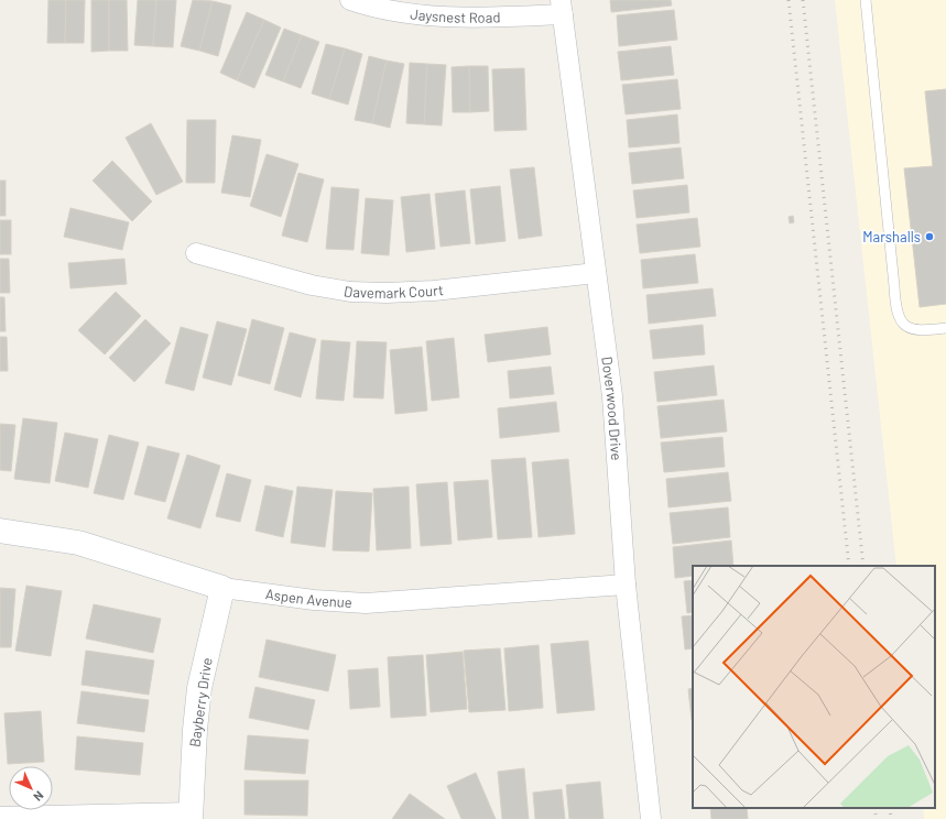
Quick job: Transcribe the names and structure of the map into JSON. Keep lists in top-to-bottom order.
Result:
{
  "streets": {
    "street": [
      "Jaysnest Road",
      "Davemark Court",
      "Doverwood Drive",
      "Aspen Avenue",
      "Bayberry Drive"
    ]
  },
  "crossings": [
    ["Jaysnest Road", "Doverwood Drive"],
    ["Davemark Court", "Doverwood Drive"],
    ["Doverwood Drive", "Aspen Avenue"],
    ["Aspen Avenue", "Bayberry Drive"]
  ],
  "places": ["Marshalls"],
  "north": "bottom right"
}
